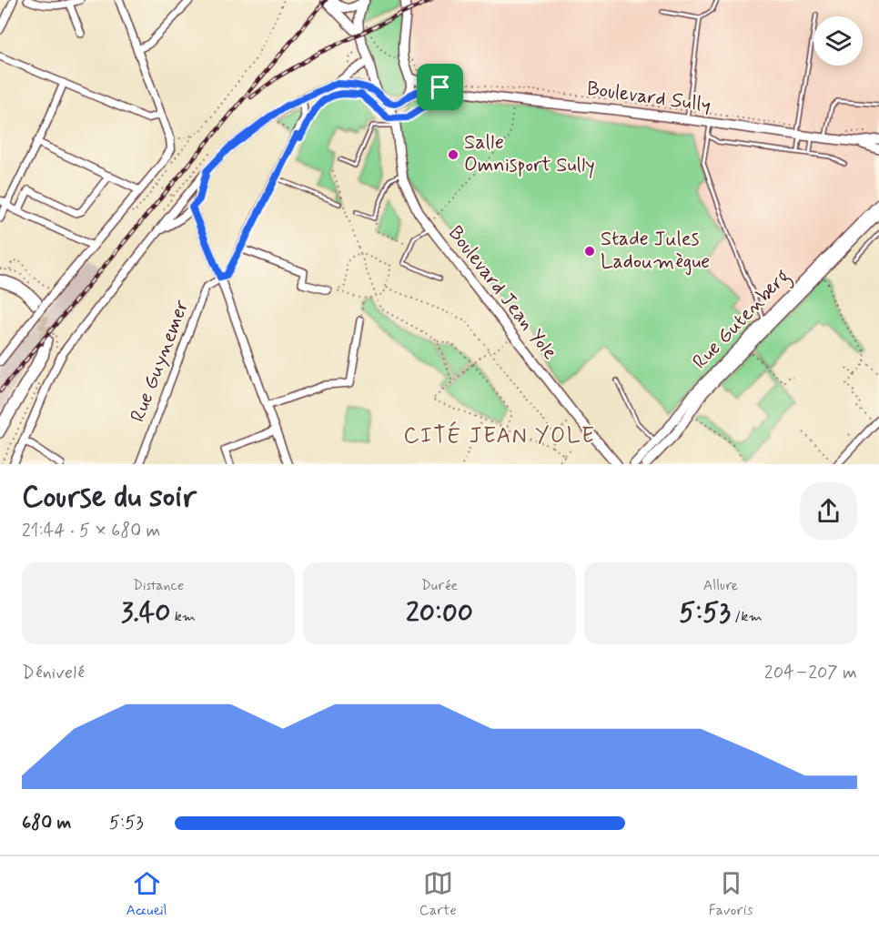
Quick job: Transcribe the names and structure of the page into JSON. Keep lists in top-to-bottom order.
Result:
{
  "streets": {
    "main road": ["Boulevard Sully", "Boulevard Jean Yole", "Rue Gutenberg"],
    "street": ["Rue Guynemer"]
  },
  "crossings": [
    ["Boulevard Sully", "Boulevard Jean Yole"]
  ],
  "districts": ["CITÉ JEAN YOLE"],
  "places": ["Salle Omnisport Sully", "Stade Jules Ladoumègue"],
  "page": {
    "heading": ["Course du soir", "21:44 · 5 × 680 m"],
    "stats": [
      ["Distance", "3.40 km"],
      ["Durée", "20:00"],
      ["Allure", "5:53 /km"]
    ],
    "chart": ["Dénivelé", "204–207 m"],
    "list": [
      {
        "name": "680 m",
        "note": "5:53"
      }
    ],
    "tabs": ["Accueil", "Carte", "Favoris"]
  }
}
